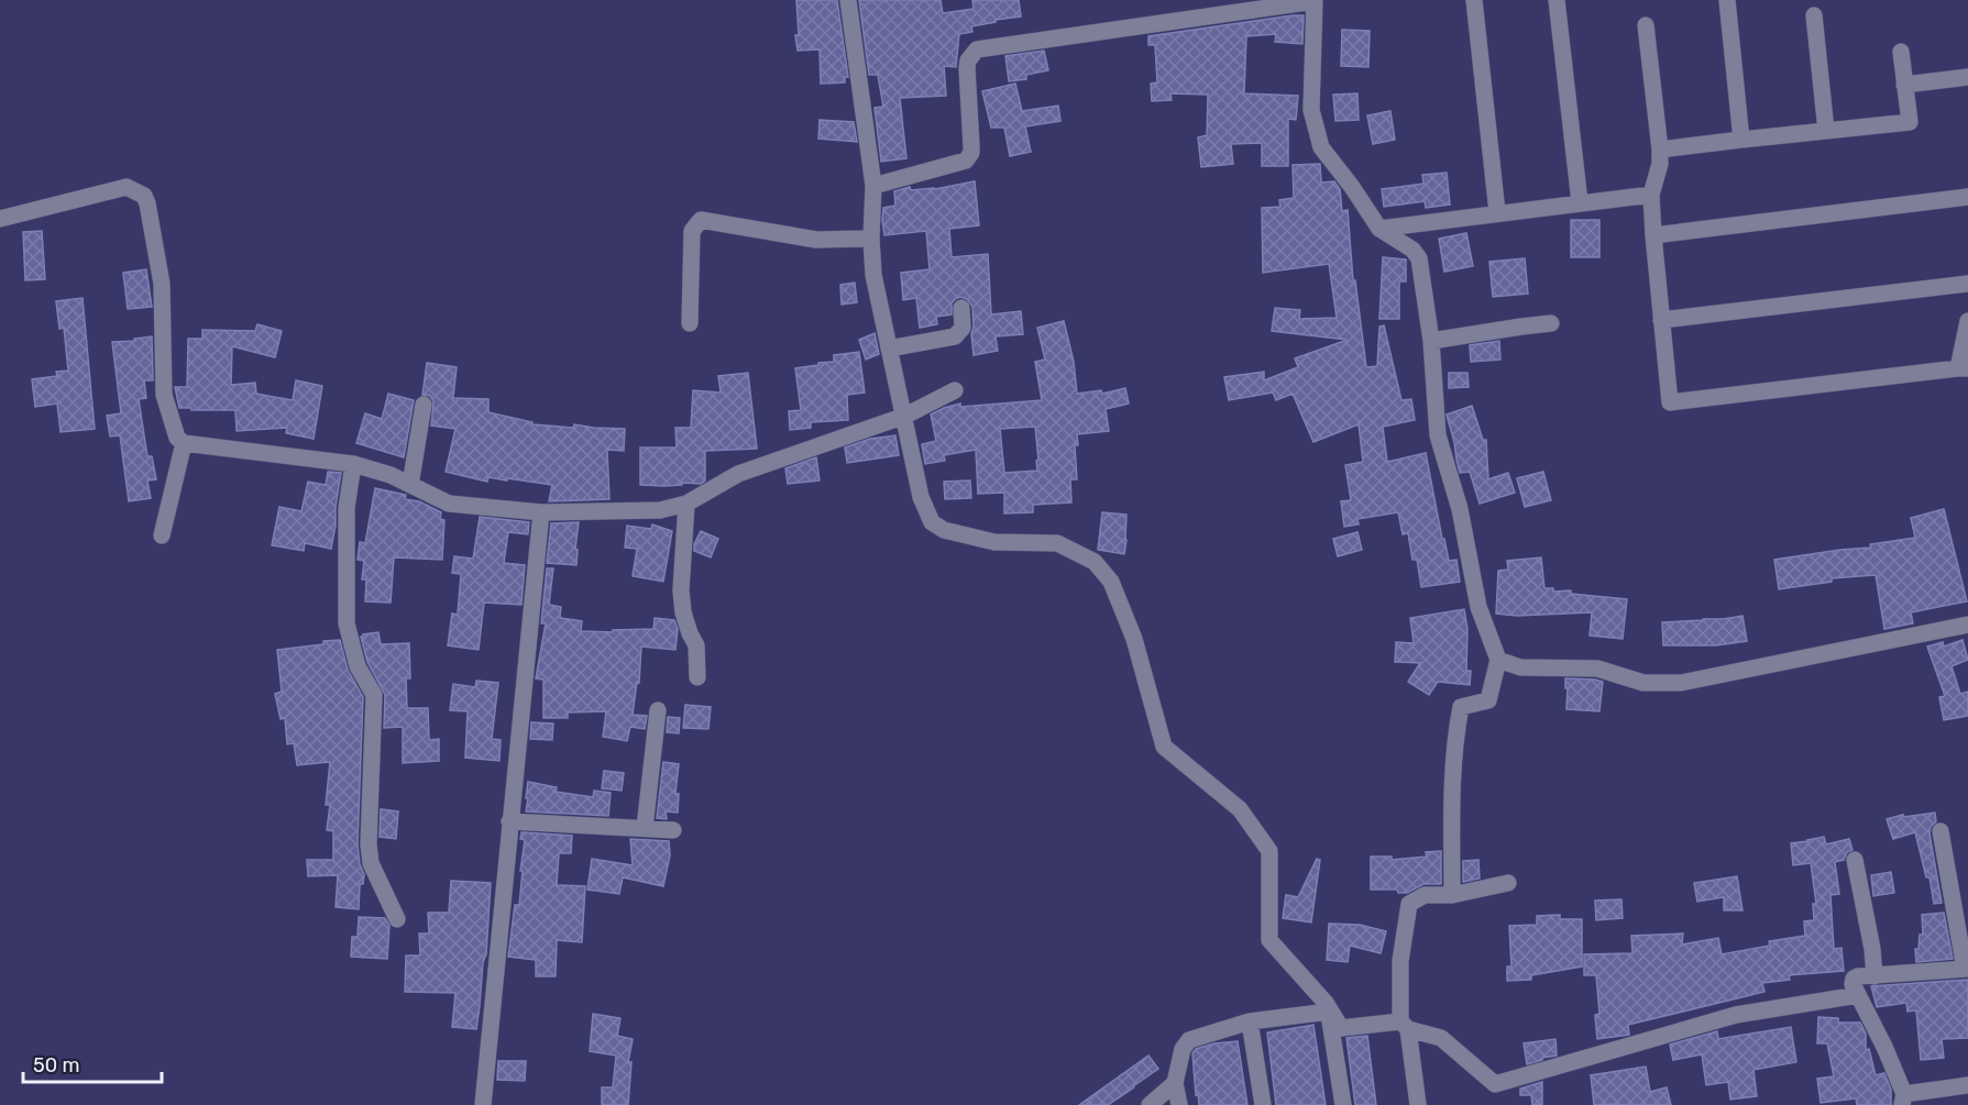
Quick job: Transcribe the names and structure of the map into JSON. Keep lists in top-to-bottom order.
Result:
{
  "scale_bar": "50 m"
}
